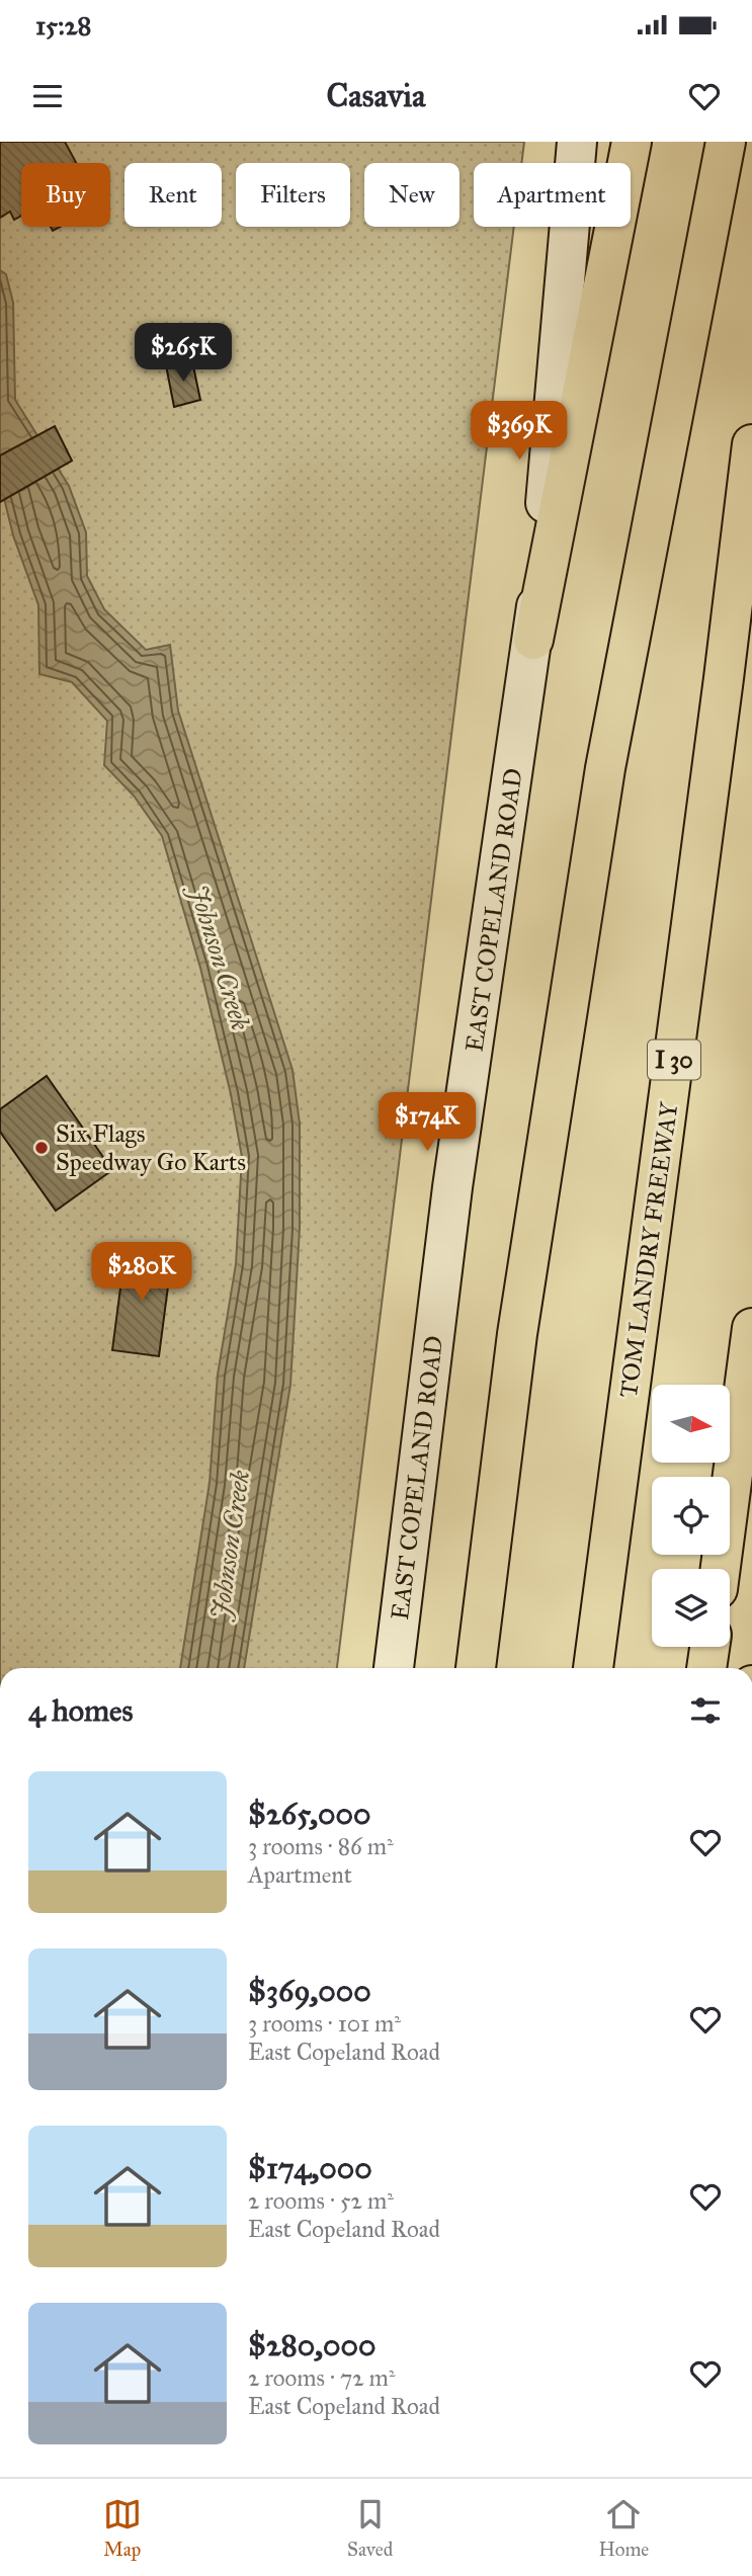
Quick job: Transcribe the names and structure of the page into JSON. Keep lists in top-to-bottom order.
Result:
{
  "streets": {
    "highway": ["I 30", "TOM LANDRY FREEWAY"],
    "main road": ["EAST COPELAND ROAD"]
  },
  "water": ["Johnson Creek"],
  "places": ["Six Flags Speedway Go Karts"],
  "north": "right",
  "page": {
    "status": "15:28",
    "header": "Casavia",
    "chip": [
      "Buy",
      "Rent",
      "Filters",
      "New",
      "Apartment"
    ],
    "price": [
      "$265K",
      "$369K",
      "$174K",
      "$280K"
    ],
    "heading": "4 homes",
    "list": [
      {
        "name": "$265,000",
        "note": "3 rooms · 86 m² · Apartment"
      },
      {
        "name": "$369,000",
        "note": "3 rooms · 101 m² · East Copeland Road"
      },
      {
        "name": "$174,000",
        "note": "2 rooms · 52 m² · East Copeland Road"
      },
      {
        "name": "$280,000",
        "note": "2 rooms · 72 m² · East Copeland Road"
      }
    ],
    "tabs": ["Map", "Saved", "Home"]
  }
}
